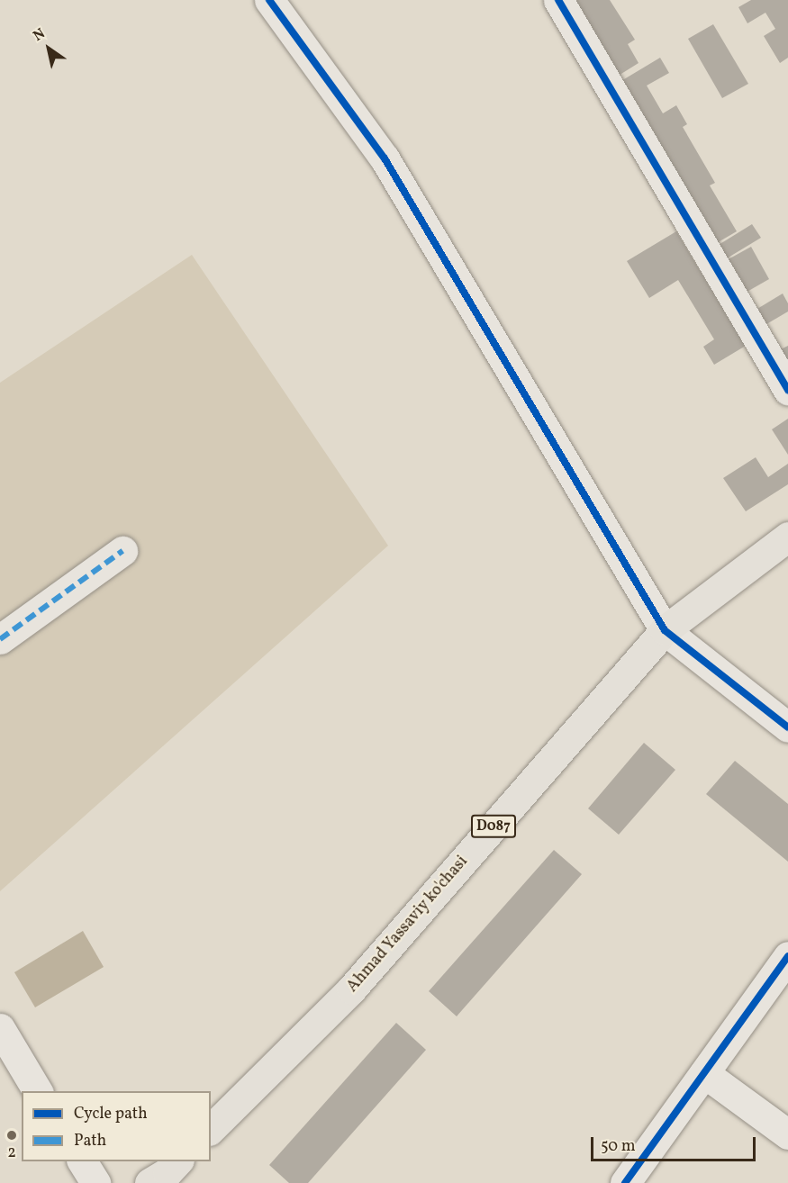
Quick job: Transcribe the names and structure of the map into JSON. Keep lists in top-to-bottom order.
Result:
{
  "streets": {
    "main road": ["D087", "Ahmad Yassaviy ko'chasi"]
  },
  "places": ["2"],
  "legend": ["Cycle path", "Path"],
  "scale_bar": "50 m",
  "north": "top left"
}
